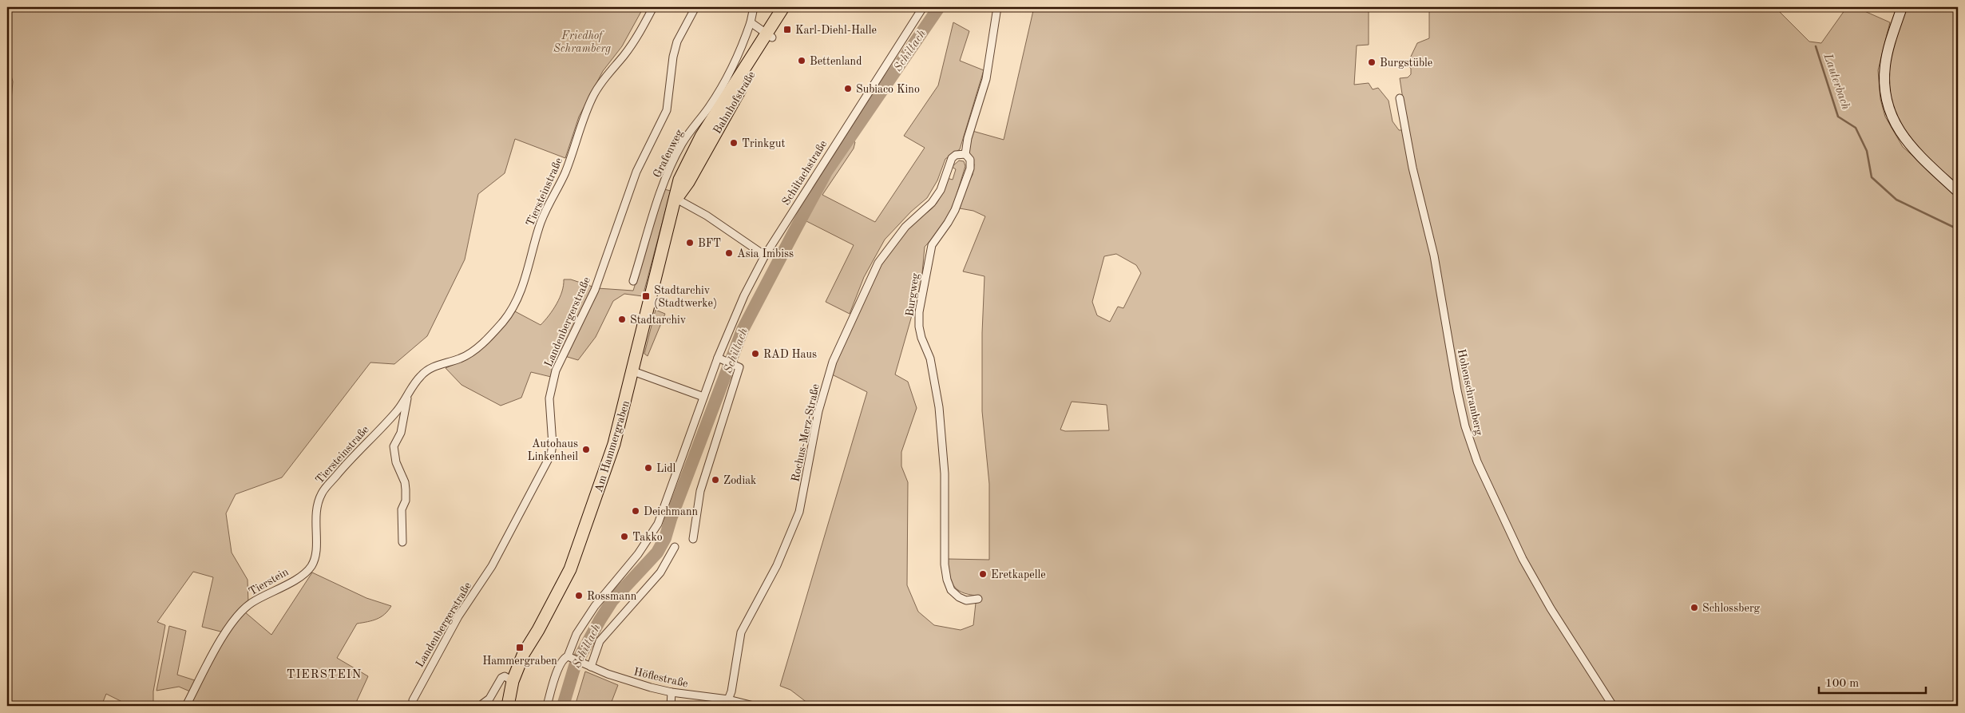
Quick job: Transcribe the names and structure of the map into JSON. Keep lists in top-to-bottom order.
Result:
{
  "streets": {
    "main road": ["Bahnhofstraße", "Am Hammergraben"],
    "street": [
      "Grafenweg",
      "Schiltachstraße",
      "Tiersteinstraße",
      "Burgweg",
      "Landenbergerstraße",
      "Hohenschramberg",
      "Rochus-Merz-Straße",
      "Tierstein",
      "Höflestraße"
    ]
  },
  "crossings": [
    ["Bahnhofstraße", "Am Hammergraben"],
    ["Schiltachstraße", "Höflestraße"],
    ["Tiersteinstraße", "Tierstein"],
    ["Burgweg", "Rochus-Merz-Straße"],
    ["Rochus-Merz-Straße", "Höflestraße"]
  ],
  "districts": ["TIERSTEIN"],
  "water": ["Schiltach", "Lauterbach"],
  "parks": ["Friedhof Schramberg"],
  "places": {
    "transit": ["Karl-Diehl-Halle", "Stadtarchiv (Stadtwerke)", "Hammergraben"],
    "other": [
      "Bettenland",
      "Burgstüble",
      "Subiaco Kino",
      "Trinkgut",
      "BFT",
      "Asia Imbiss",
      "Stadtarchiv",
      "RAD Haus",
      "Autohaus Linkenheil",
      "Lidl",
      "Zodiak",
      "Deichmann",
      "Takko",
      "Eretkapelle",
      "Rossmann",
      "Schlossberg"
    ]
  },
  "scale_bar": "100 m"
}
